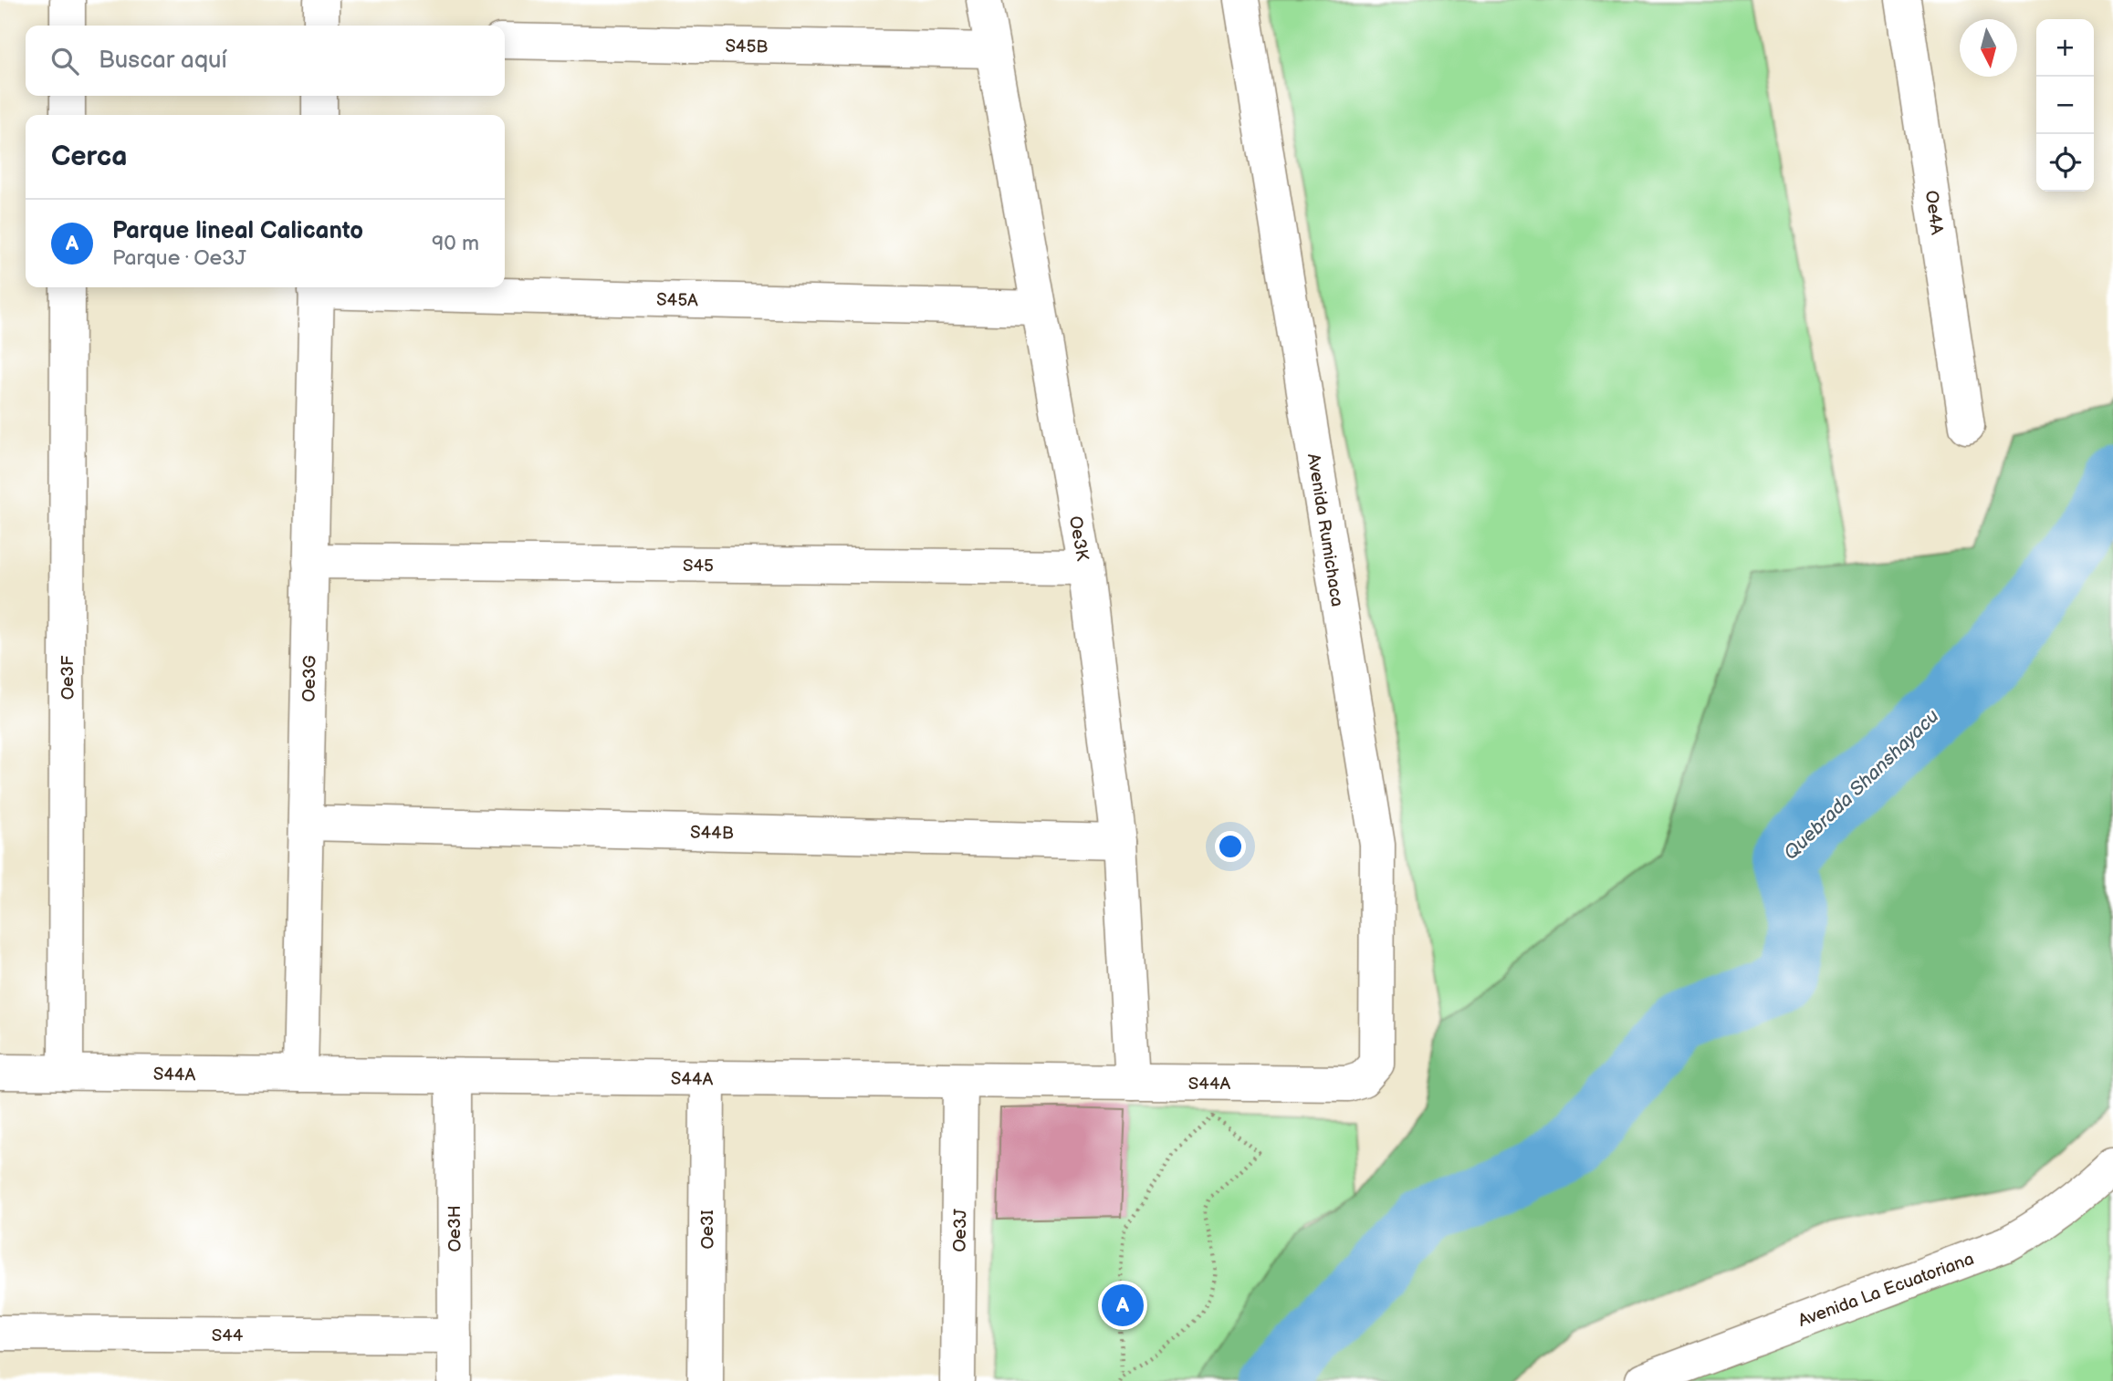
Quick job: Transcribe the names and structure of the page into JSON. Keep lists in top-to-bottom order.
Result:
{
  "streets": {
    "street": [
      "S45B",
      "Oe4A",
      "S45A",
      "Avenida Rumichaca",
      "Oe3K",
      "S45",
      "Oe3F",
      "Oe3G",
      "S44B",
      "S44A",
      "Oe3H",
      "Oe3I",
      "Oe3J",
      "Avenida La Ecuatoriana",
      "S44"
    ]
  },
  "crossings": [
    ["S45B", "Oe3K"],
    ["S45A", "Oe3K"],
    ["Avenida Rumichaca", "S44A"],
    ["Oe3K", "S45"],
    ["Oe3K", "S44B"],
    ["Oe3K", "S44A"],
    ["S45", "Oe3G"],
    ["Oe3F", "S44A"],
    ["Oe3G", "S44B"],
    ["Oe3G", "S44A"],
    ["S44A", "Oe3H"],
    ["S44A", "Oe3I"],
    ["S44A", "Oe3J"],
    ["Oe3H", "S44"]
  ],
  "water": ["Quebrada Shanshayacu"],
  "north": "bottom",
  "page": {
    "map_buttons": ["+", "−"],
    "search": "Buscar aquí",
    "heading": "Cerca",
    "list": [
      {
        "mark": "A",
        "name": "Parque lineal Calicanto",
        "note": "Parque · Oe3J",
        "value": "90 m"
      }
    ],
    "pins": "A"
  }
}
